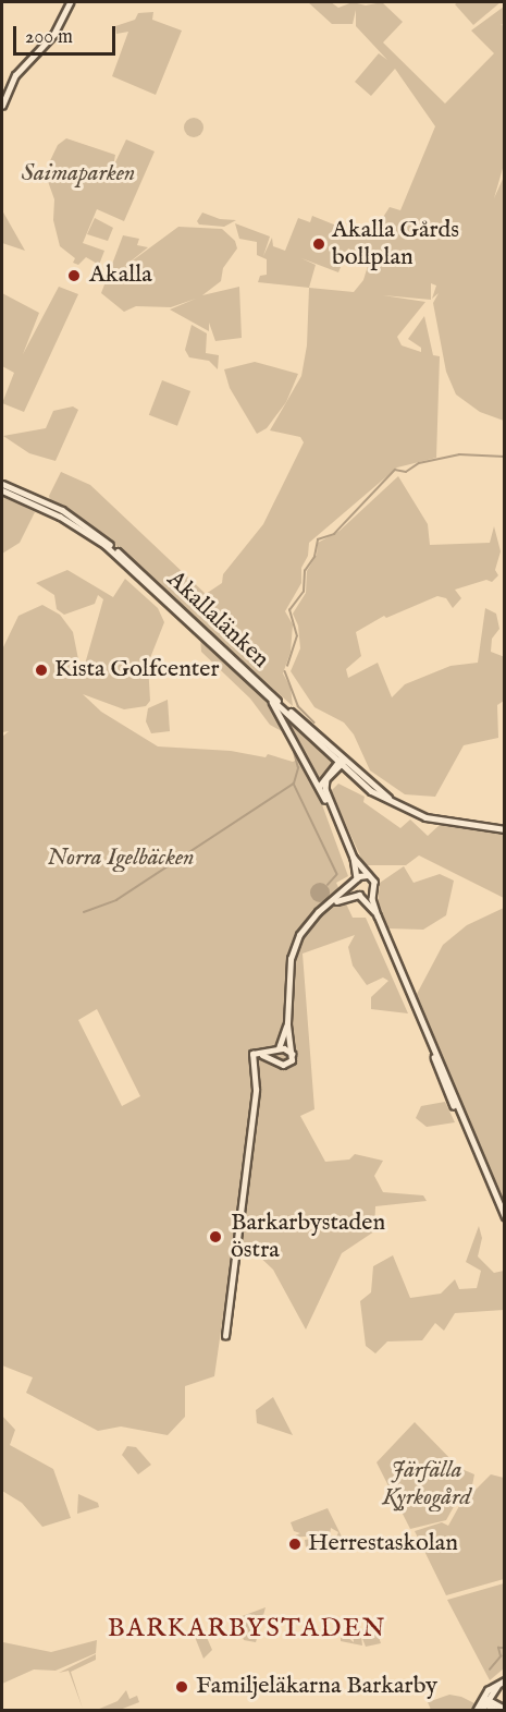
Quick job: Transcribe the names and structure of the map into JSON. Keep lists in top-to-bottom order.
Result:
{
  "streets": {
    "main road": ["Akallalänken"]
  },
  "districts": ["BARKARBYSTADEN"],
  "parks": ["Saimaparken", "Norra Igelbäcken", "Järfälla Kyrkogård"],
  "places": [
    "Akalla Gårds bollplan",
    "Akalla",
    "Kista Golfcenter",
    "Barkarbystaden östra",
    "Herrestaskolan",
    "Familjeläkarna Barkarby"
  ],
  "scale_bar": "200 m"
}
